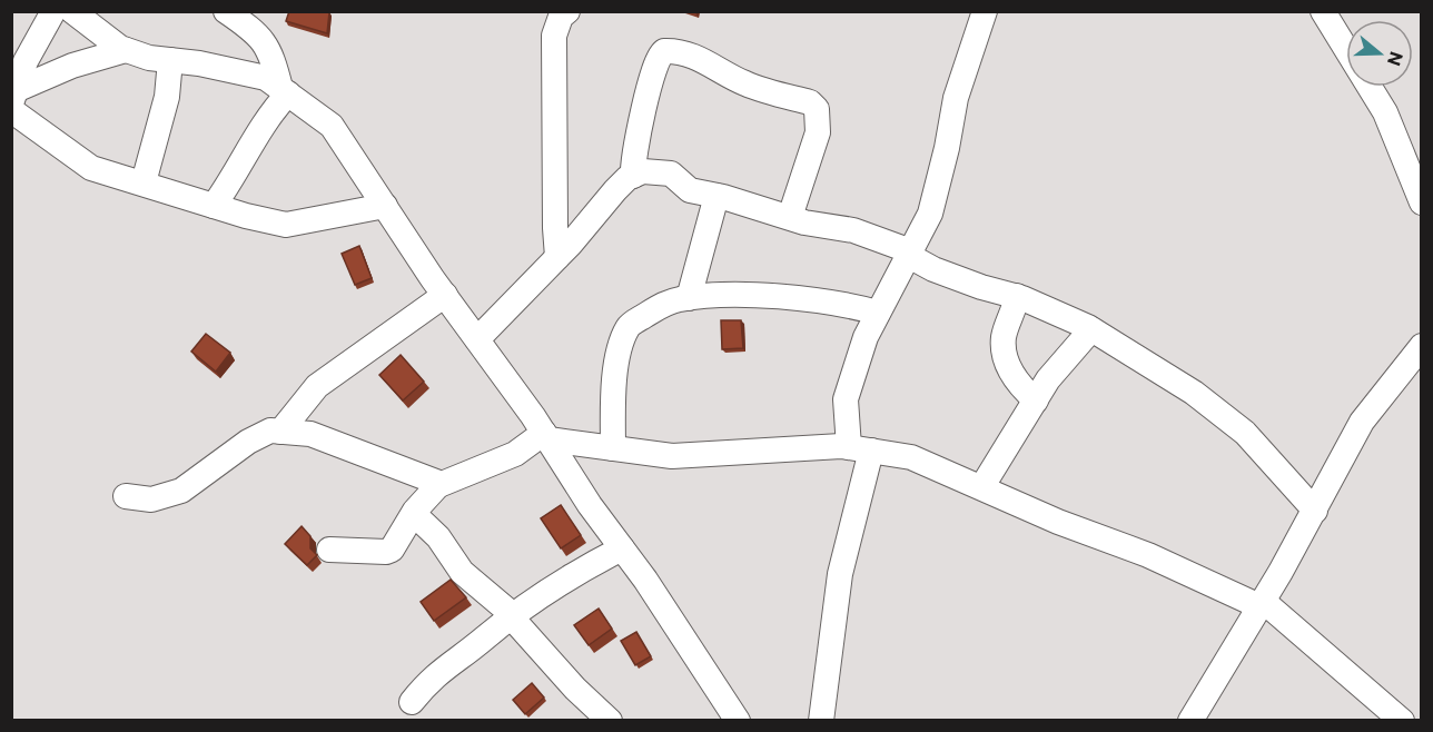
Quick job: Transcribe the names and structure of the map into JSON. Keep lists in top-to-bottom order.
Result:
{
  "north": "right"
}
